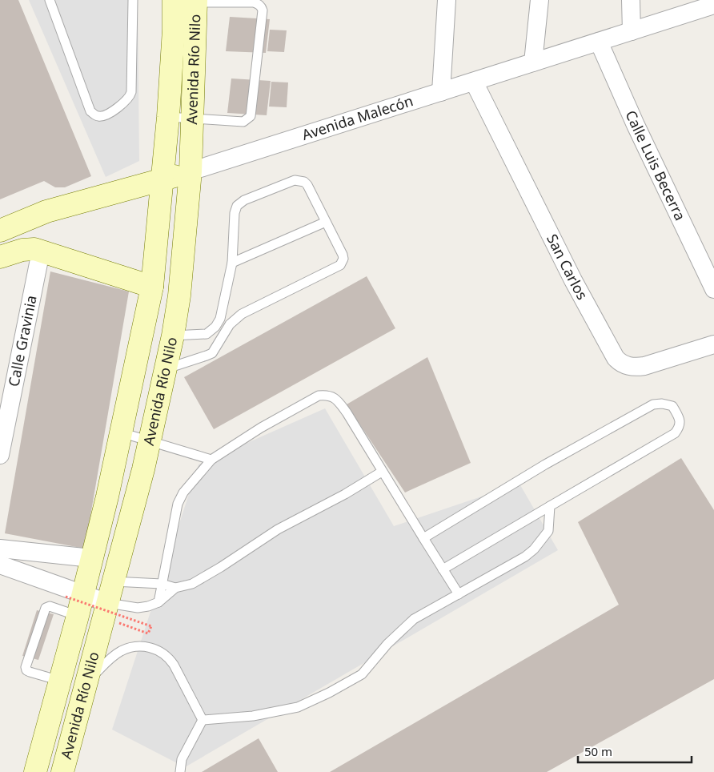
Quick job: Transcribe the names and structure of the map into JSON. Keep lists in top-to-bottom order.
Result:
{
  "streets": {
    "main road": ["Avenida Río Nilo", "Avenida Malecón"],
    "street": ["Calle Luis Becerra", "San Carlos", "Calle Gravinia"]
  },
  "crossings": [
    ["Avenida Río Nilo", "Avenida Malecón"],
    ["Avenida Malecón", "Calle Luis Becerra"],
    ["Avenida Malecón", "San Carlos"]
  ],
  "scale_bar": "50 m"
}
